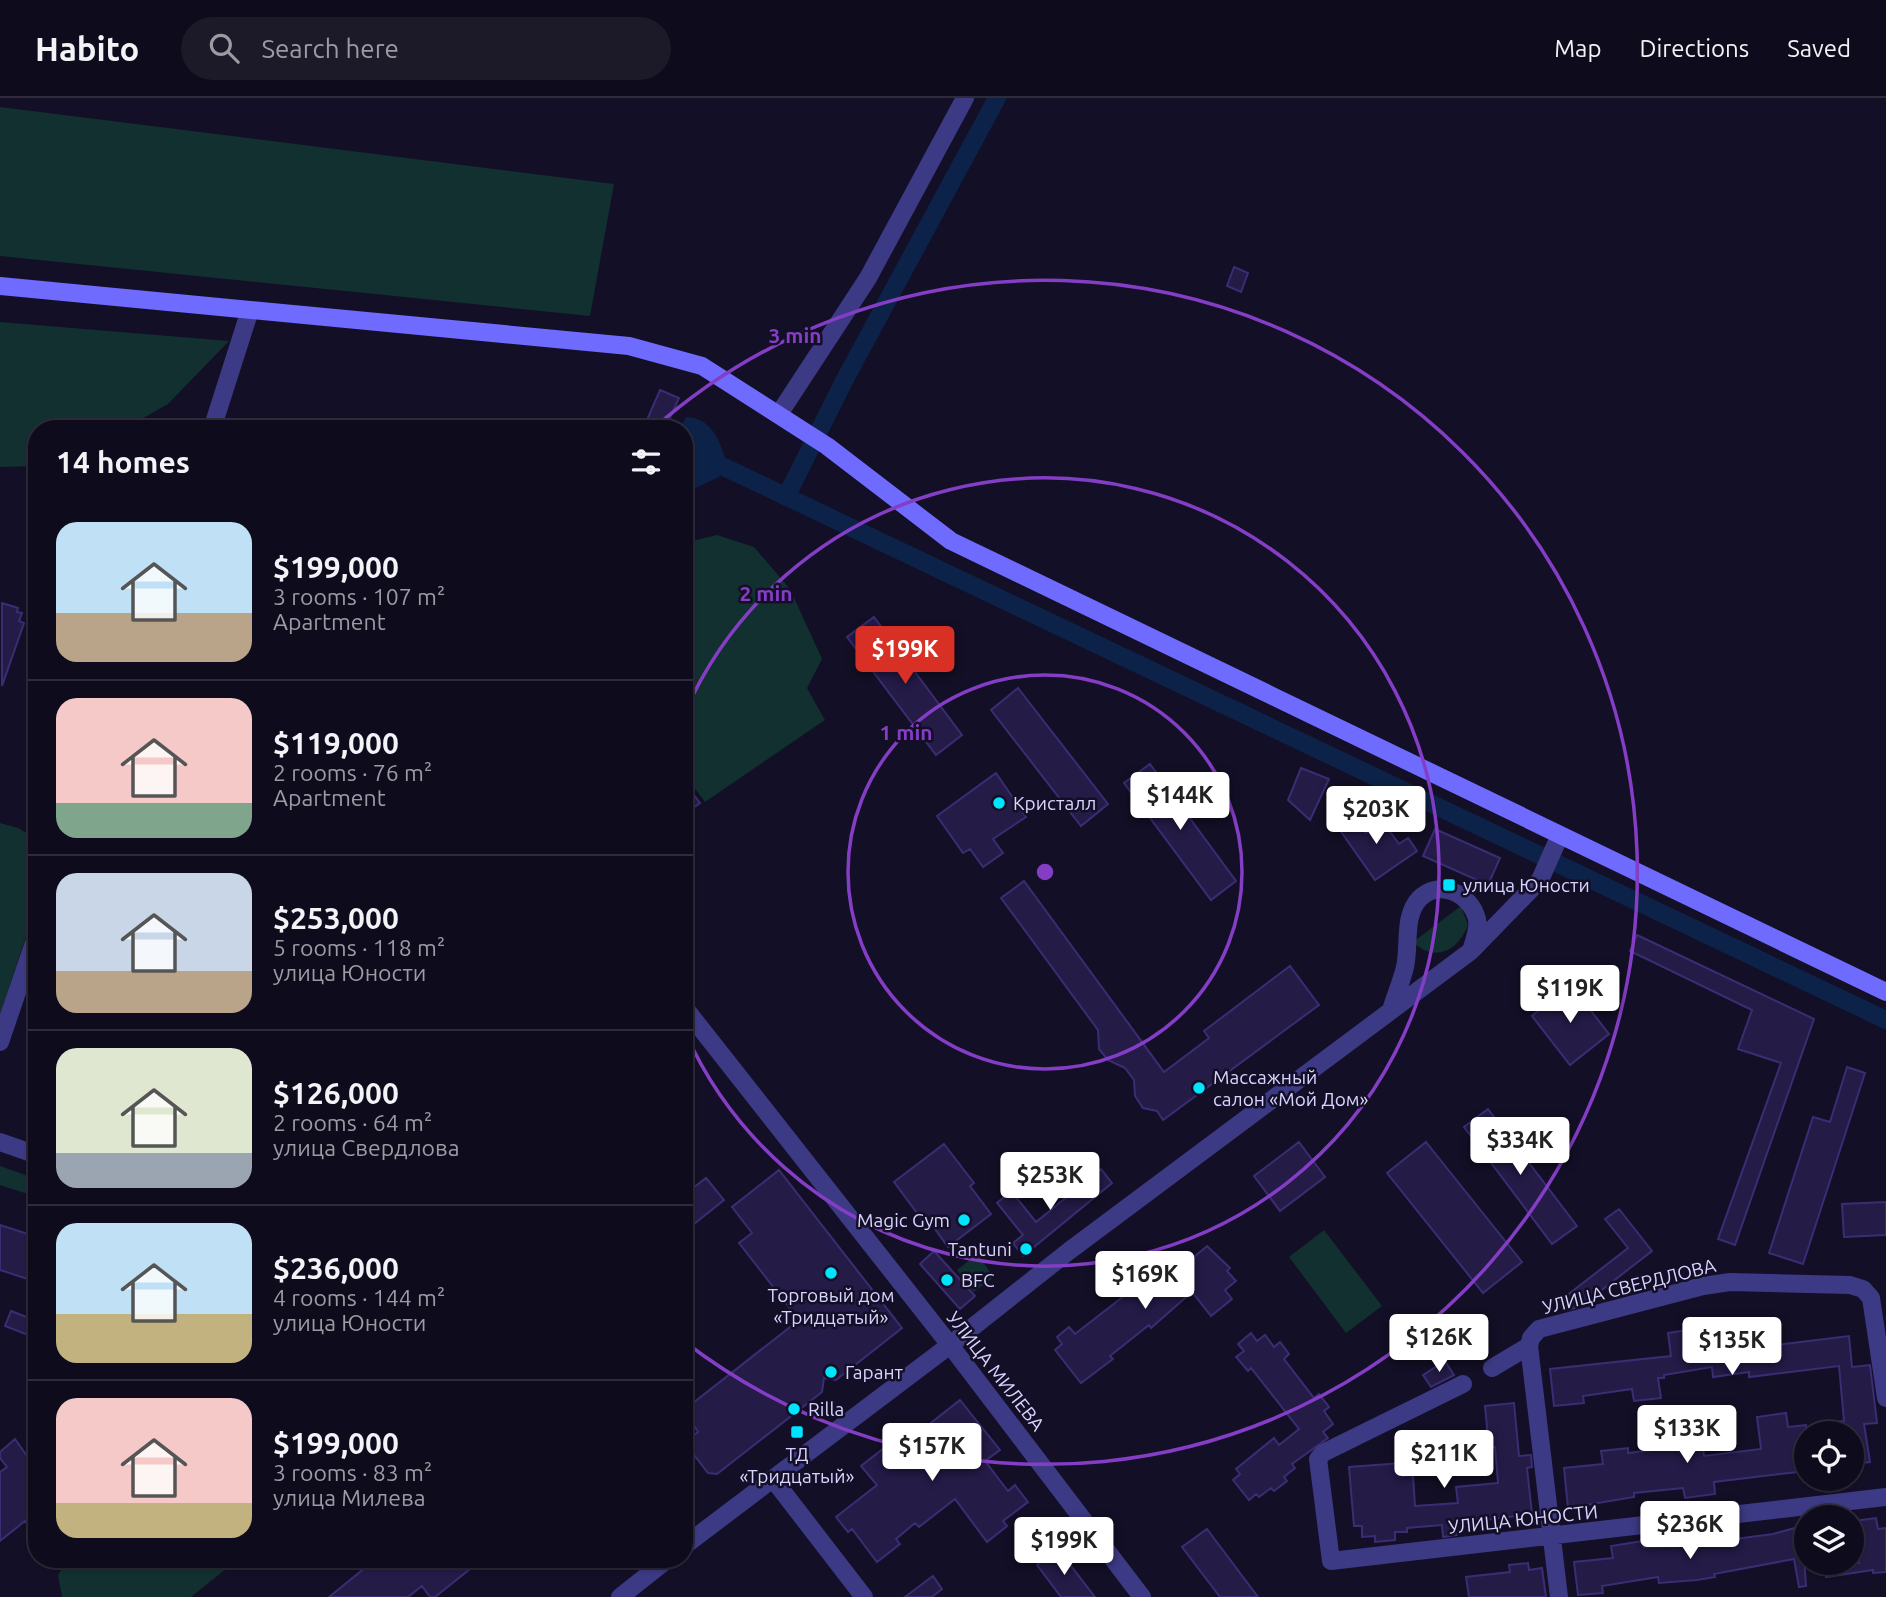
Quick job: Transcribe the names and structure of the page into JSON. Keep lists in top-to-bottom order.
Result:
{
  "streets": {
    "street": ["УЛИЦА СВЕРДЛОВА", "УЛИЦА МИЛЕВА", "УЛИЦА ЮНОСТИ"]
  },
  "places": {
    "other": [
      "Кристалл",
      "Массажный салон «Мой Дом»",
      "Magic Gym",
      "Tantuni",
      "Торговый дом «Тридцатый»",
      "BFC",
      "Гарант",
      "Rilla"
    ],
    "transit": ["улица Юности", "ТД «Тридцатый»"]
  },
  "page": {
    "header": "Habito",
    "search": "Search here",
    "nav": ["Map", "Directions", "Saved"],
    "heading": "14 homes",
    "list": [
      {
        "name": "$199,000",
        "note": "3 rooms · 107 m² · Apartment"
      },
      {
        "name": "$119,000",
        "note": "2 rooms · 76 m² · Apartment"
      },
      {
        "name": "$253,000",
        "note": "5 rooms · 118 m² · улица Юности"
      },
      {
        "name": "$126,000",
        "note": "2 rooms · 64 m² · улица Свердлова"
      },
      {
        "name": "$236,000",
        "note": "4 rooms · 144 m² · улица Юности"
      },
      {
        "name": "$199,000",
        "note": "3 rooms · 83 m² · улица Милева"
      }
    ],
    "price": [
      "$199K",
      "$144K",
      "$203K",
      "$119K",
      "$334K",
      "$253K",
      "$169K",
      "$126K",
      "$135K",
      "$133K",
      "$157K",
      "$211K",
      "$236K",
      "$199K"
    ]
  },
  "rings": ["3 min", "2 min", "1 min"]
}
